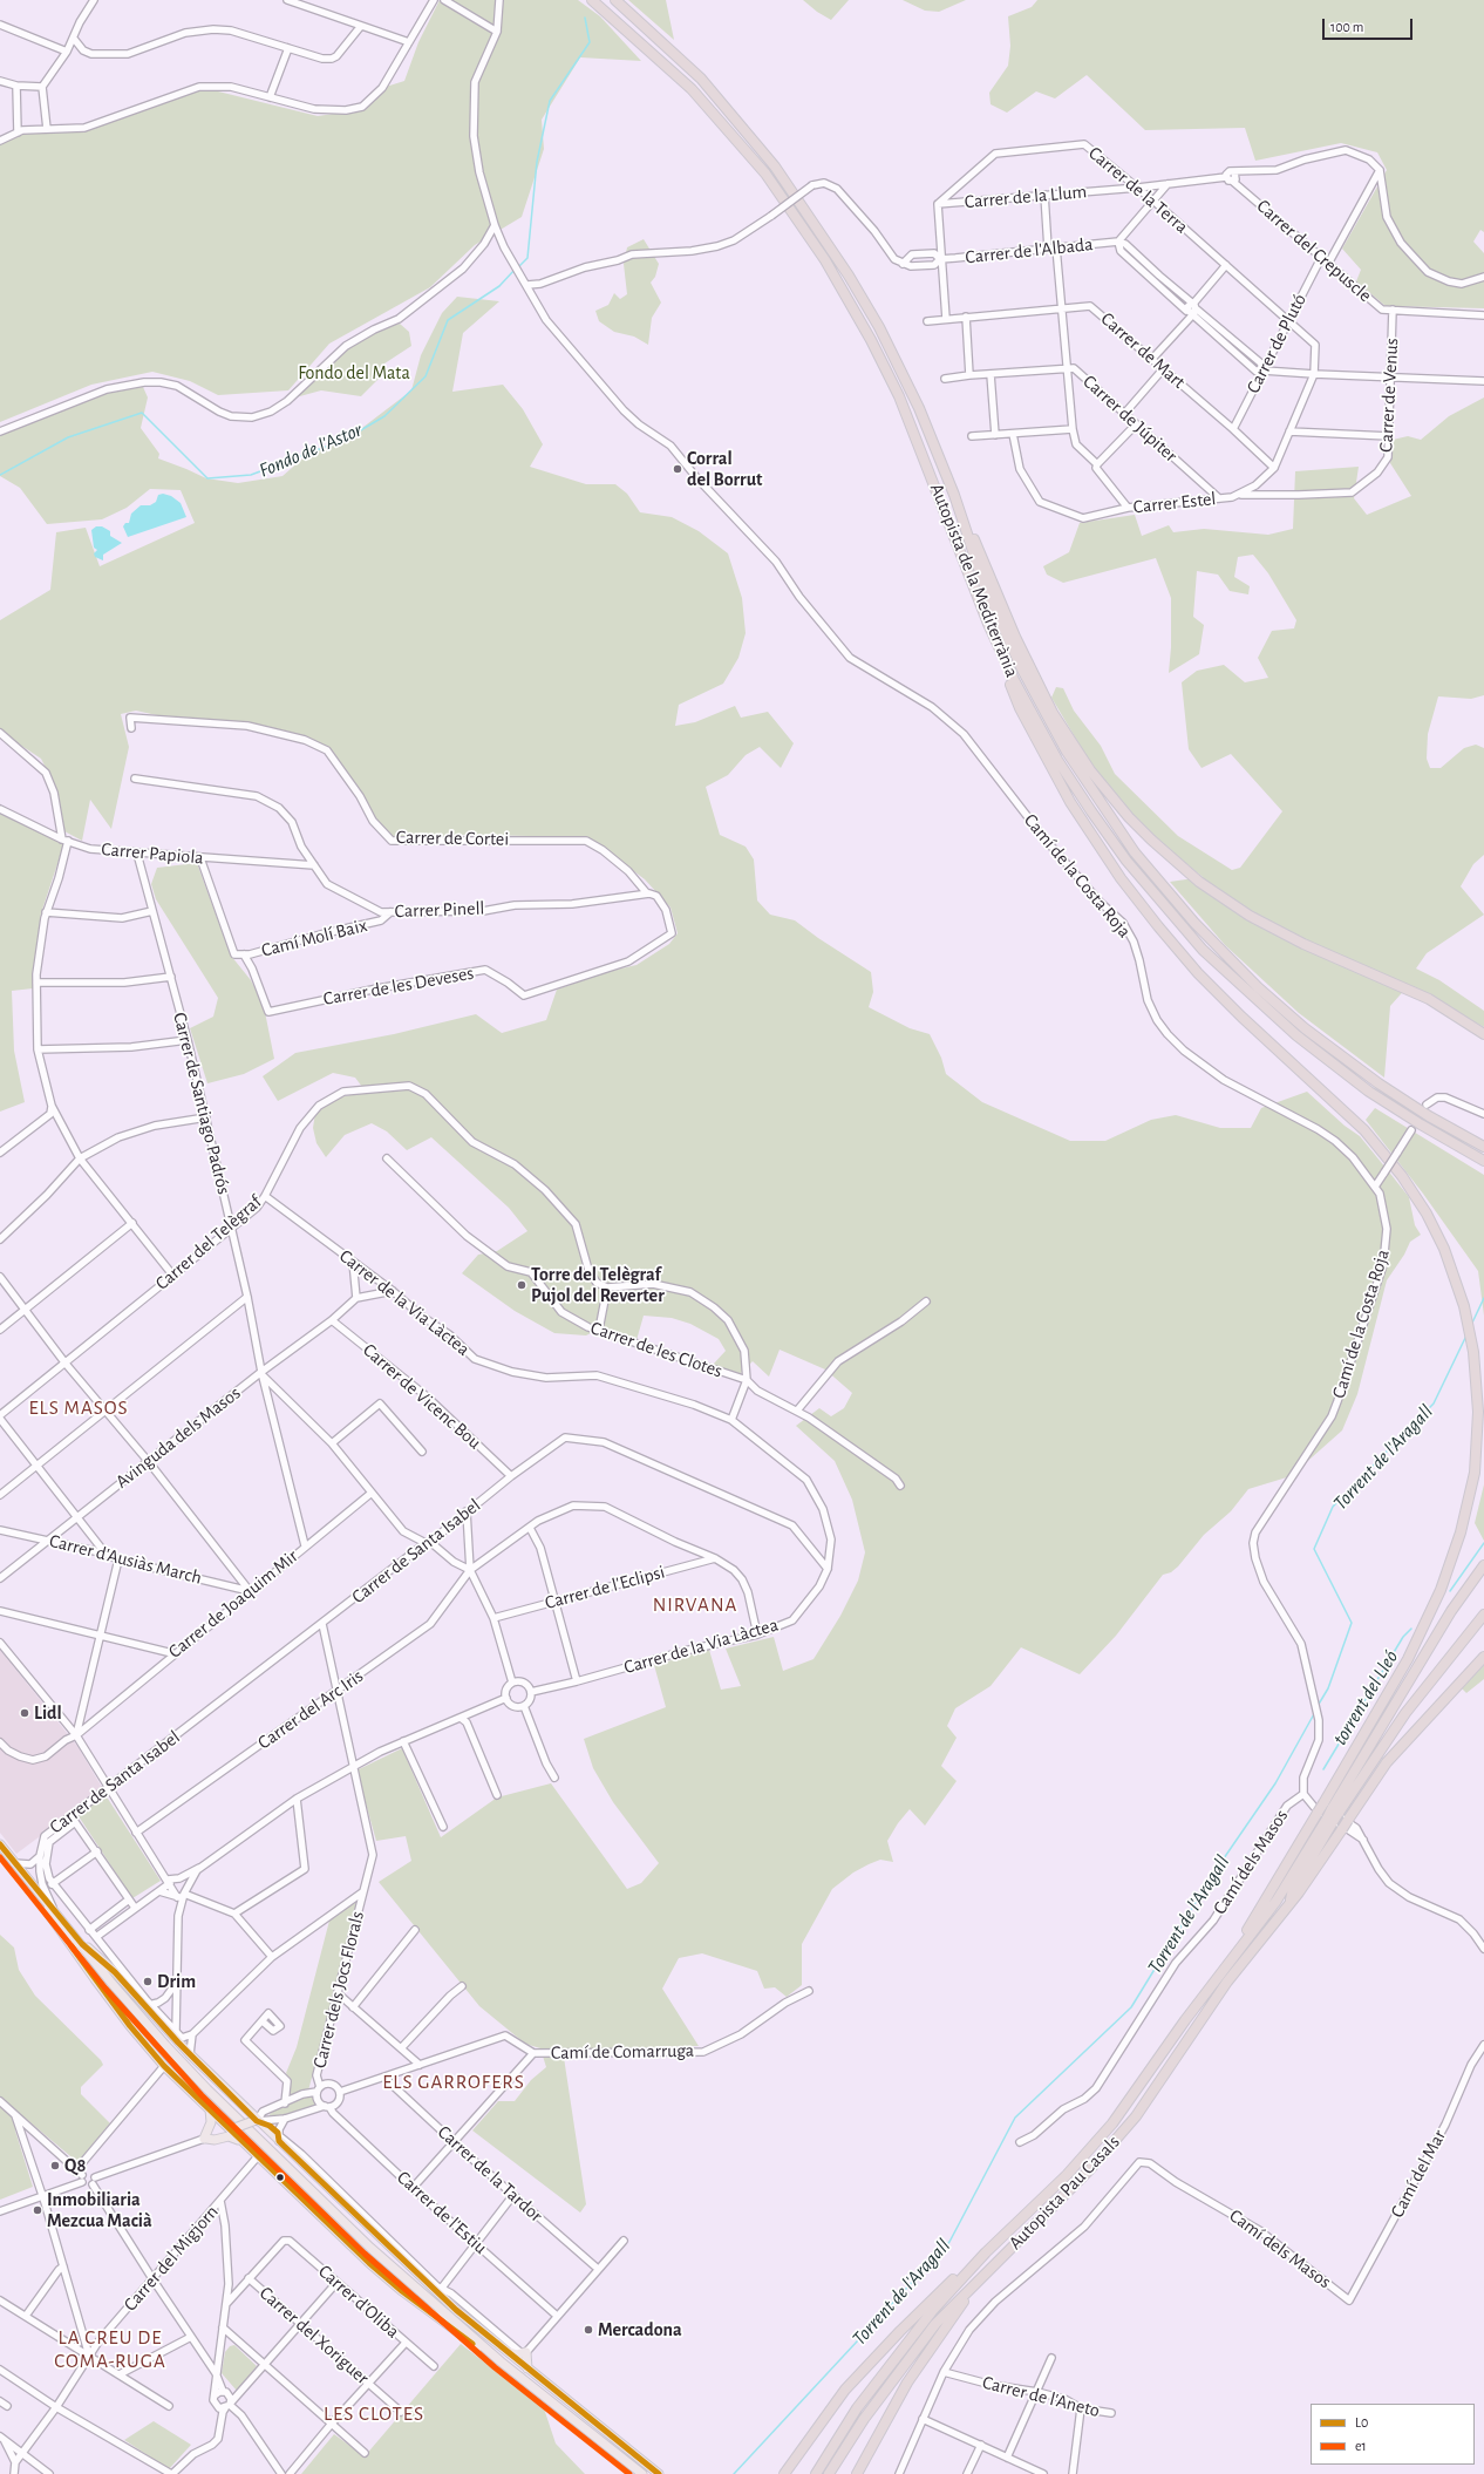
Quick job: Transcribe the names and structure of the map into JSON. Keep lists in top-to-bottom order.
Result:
{
  "streets": {
    "highway": ["Autopista de la Mediterrània", "Autopista Pau Casals"],
    "street": [
      "Carrer de la Terra",
      "Carrer de la Llum",
      "Carrer de l'Albada",
      "Carrer del Crepuscle",
      "Carrer de Plutó",
      "Carrer de Mart",
      "Carrer de Venus",
      "Carrer de Júpiter",
      "Carrer Estel",
      "Carrer de Cortei",
      "Carrer Papiola",
      "Camí de la Costa Roja",
      "Carrer Pinell",
      "Camí Molí Baix",
      "Carrer de les Deveses",
      "Carrer de Santiago Padrós",
      "Carrer del Telègraf",
      "Carrer de la Via Làctea",
      "Carrer de les Clotes",
      "Carrer de Vicenc Bou",
      "Avinguda dels Masos",
      "Carrer de Santa Isabel",
      "Carrer d'Ausiàs March",
      "Carrer de l'Eclipsi",
      "Carrer de Joaquim Mir",
      "Carrer del Arc Iris",
      "Camí dels Masos",
      "Carrer dels Jocs Florals",
      "Camí de Comarruga",
      "Carrer de la Tardor",
      "Camí del Mar",
      "Carrer de l'Estiu",
      "Carrer del Migjorn",
      "Carrer d'Oliba",
      "Carrer del Xoriguer",
      "Carrer de l'Aneto"
    ]
  },
  "crossings": [
    ["Carrer de la Terra", "Carrer de la Llum"],
    ["Carrer de la Terra", "Carrer de l'Albada"],
    ["Carrer de la Terra", "Carrer de Plutó"],
    ["Carrer de la Terra", "Carrer Estel"],
    ["Carrer de la Llum", "Carrer de l'Albada"],
    ["Carrer de la Llum", "Carrer del Crepuscle"],
    ["Carrer de l'Albada", "Carrer de Plutó"],
    ["Carrer de l'Albada", "Carrer de Venus"],
    ["Carrer de l'Albada", "Carrer Estel"],
    ["Carrer del Crepuscle", "Carrer de Plutó"],
    ["Carrer del Crepuscle", "Carrer de Venus"],
    ["Carrer de Plutó", "Carrer de Mart"],
    ["Carrer de Mart", "Carrer Estel"],
    ["Carrer de Venus", "Carrer Estel"],
    ["Carrer de Júpiter", "Carrer Estel"],
    ["Carrer de Cortei", "Carrer Pinell"],
    ["Carrer Papiola", "Carrer Pinell"],
    ["Carrer Papiola", "Camí Molí Baix"],
    ["Carrer Papiola", "Carrer de Santiago Padrós"],
    ["Camí de la Costa Roja", "Camí dels Masos"],
    ["Carrer Pinell", "Camí Molí Baix"],
    ["Carrer Pinell", "Carrer de les Deveses"],
    ["Camí Molí Baix", "Carrer de les Deveses"],
    ["Carrer de Santiago Padrós", "Carrer del Telègraf"],
    ["Carrer de Santiago Padrós", "Avinguda dels Masos"],
    ["Carrer de Santiago Padrós", "Carrer de Joaquim Mir"],
    ["Carrer del Telègraf", "Carrer de la Via Làctea"],
    ["Carrer de la Via Làctea", "Carrer de Santa Isabel"],
    ["Carrer de la Via Làctea", "Carrer del Arc Iris"],
    ["Carrer de Vicenc Bou", "Avinguda dels Masos"],
    ["Carrer de Vicenc Bou", "Carrer de Santa Isabel"],
    ["Avinguda dels Masos", "Carrer d'Ausiàs March"],
    ["Carrer d'Ausiàs March", "Carrer de Joaquim Mir"],
    ["Carrer de l'Eclipsi", "Carrer del Arc Iris"],
    ["Camí dels Masos", "Camí del Mar"],
    ["Camí dels Masos", "Carrer de l'Aneto"],
    ["Carrer dels Jocs Florals", "Carrer de l'Estiu"],
    ["Carrer d'Oliba", "Carrer del Xoriguer"]
  ],
  "districts": [
    "ELS MASOS",
    "NIRVANA",
    "ELS GARROFERS",
    "LA CREU DE COMA-RUGA",
    "LES CLOTES"
  ],
  "water": ["Fondo de l'Astor", "Torrent de l'Aragall", "torrent del Lleó"],
  "parks": ["Fondo del Mata"],
  "places": [
    "Corral del Borrut",
    "Torre del Telègraf Pujol del Reverter",
    "Lidl",
    "Drim",
    "Q8",
    "Inmobiliaria Mezcua Macià",
    "Mercadona"
  ],
  "lines": ["transit line L0", "transit line e1"],
  "legend": ["L0", "e1"],
  "scale_bar": "100 m"
}
